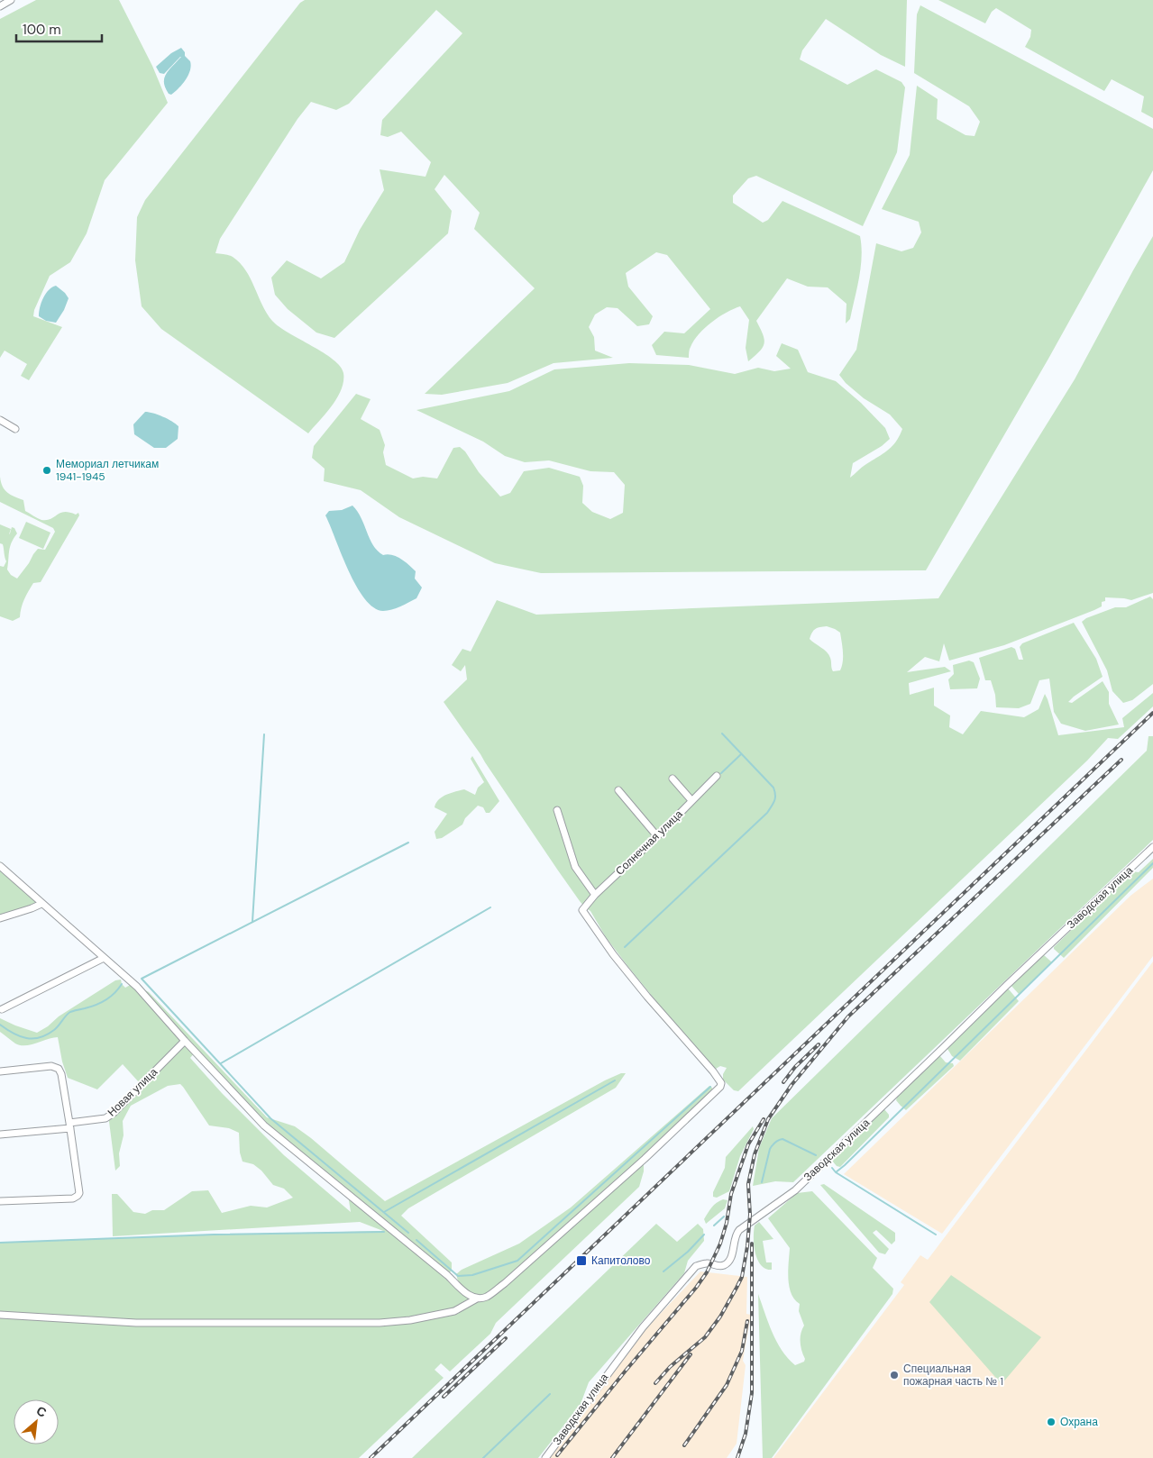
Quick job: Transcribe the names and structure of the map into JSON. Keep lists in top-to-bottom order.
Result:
{
  "streets": {
    "street": ["Солнечная улица", "Заводская улица", "Новая улица"]
  },
  "places": {
    "other": ["Мемориал летчикам 1941-1945", "Специальная пожарная часть № 1", "Охрана"],
    "transit": ["Капитолово"]
  },
  "scale_bar": "100 m",
  "north": "top right"
}
